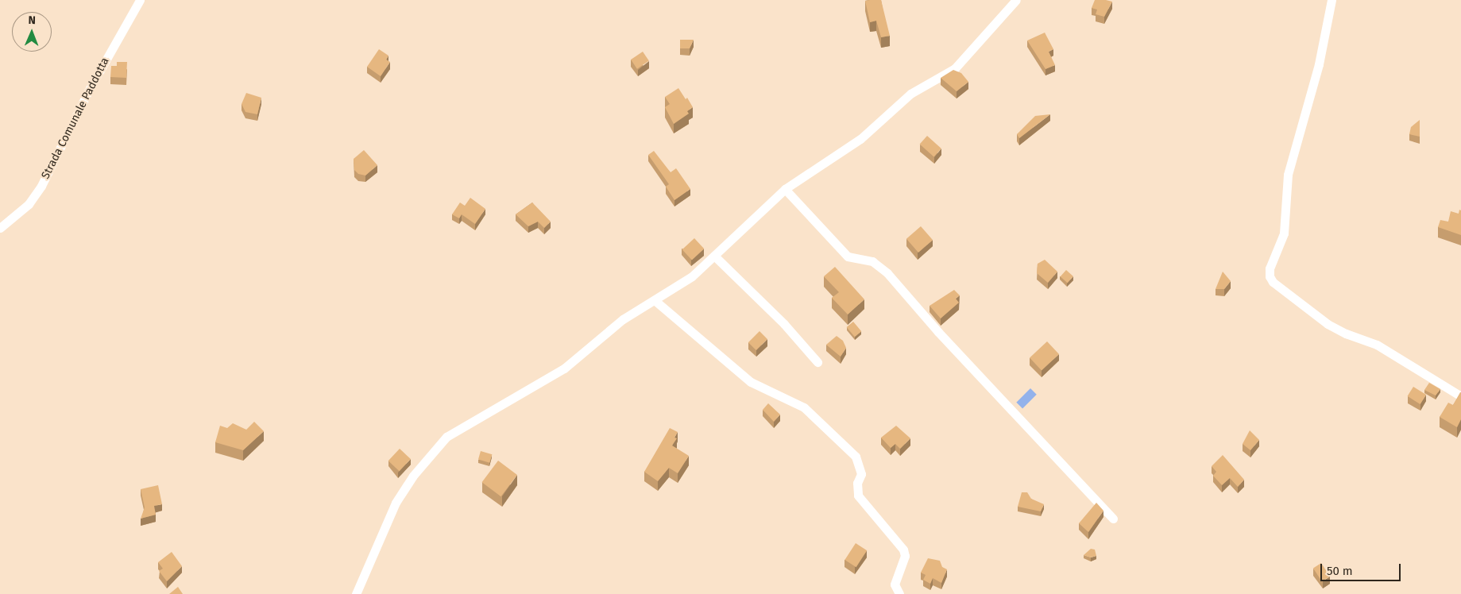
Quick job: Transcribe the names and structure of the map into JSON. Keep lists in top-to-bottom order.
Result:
{
  "streets": {
    "street": ["Strada Comunale Paddotta"]
  },
  "scale_bar": "50 m",
  "north": "top"
}
